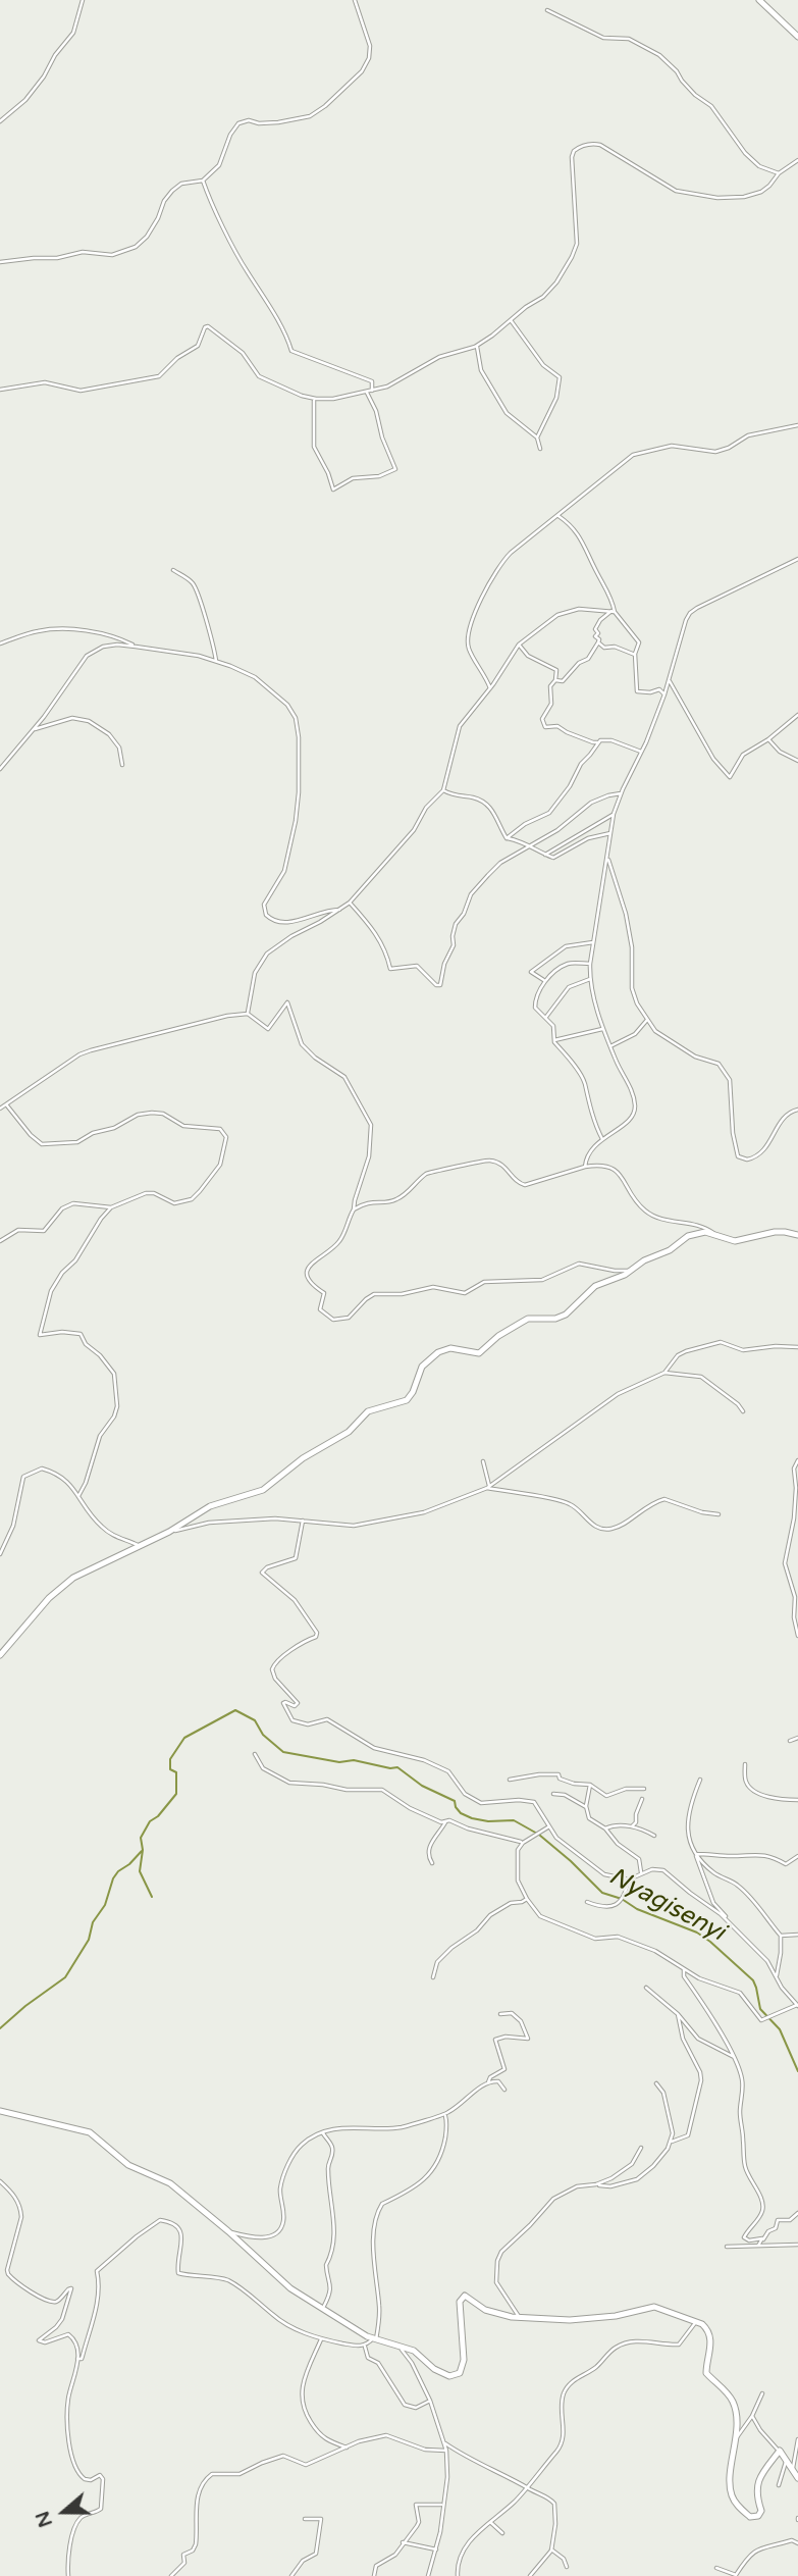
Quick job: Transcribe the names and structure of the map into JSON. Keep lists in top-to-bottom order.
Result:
{
  "water": ["Nyagisenyi"],
  "north": "left"
}
